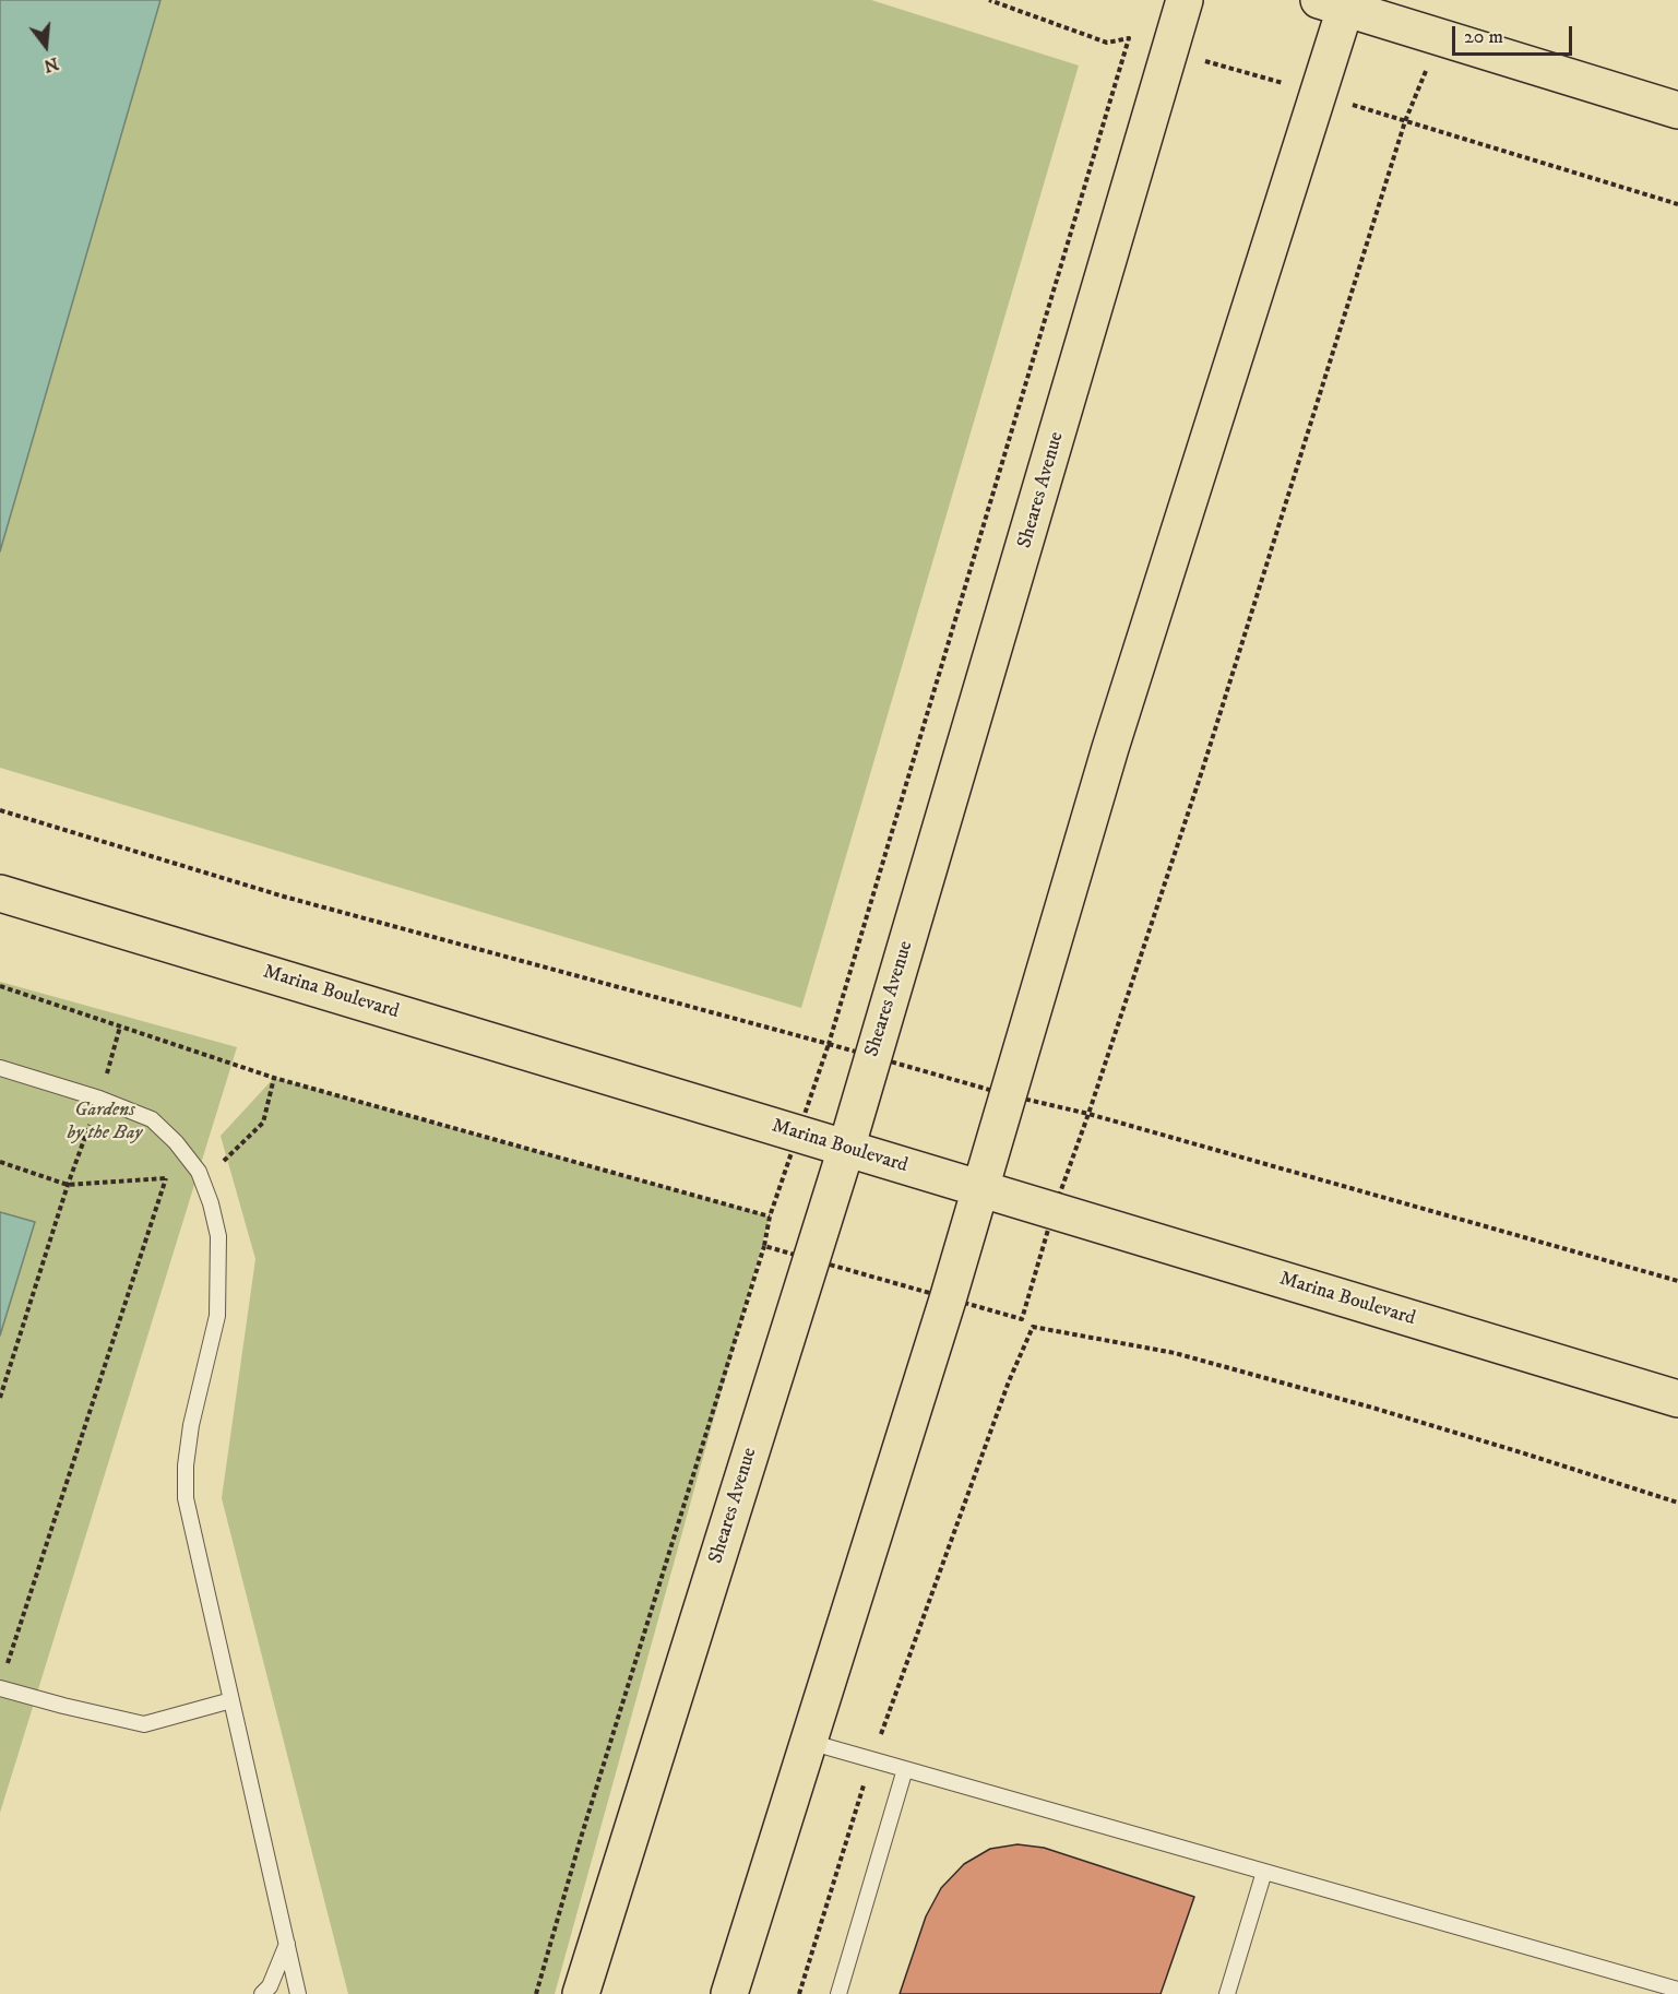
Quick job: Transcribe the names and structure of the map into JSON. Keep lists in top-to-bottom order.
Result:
{
  "streets": {
    "main road": ["Sheares Avenue", "Marina Boulevard"]
  },
  "crossings": [
    ["Sheares Avenue", "Marina Boulevard"]
  ],
  "parks": ["Gardens by the Bay"],
  "scale_bar": "20 m",
  "north": "bottom"
}
